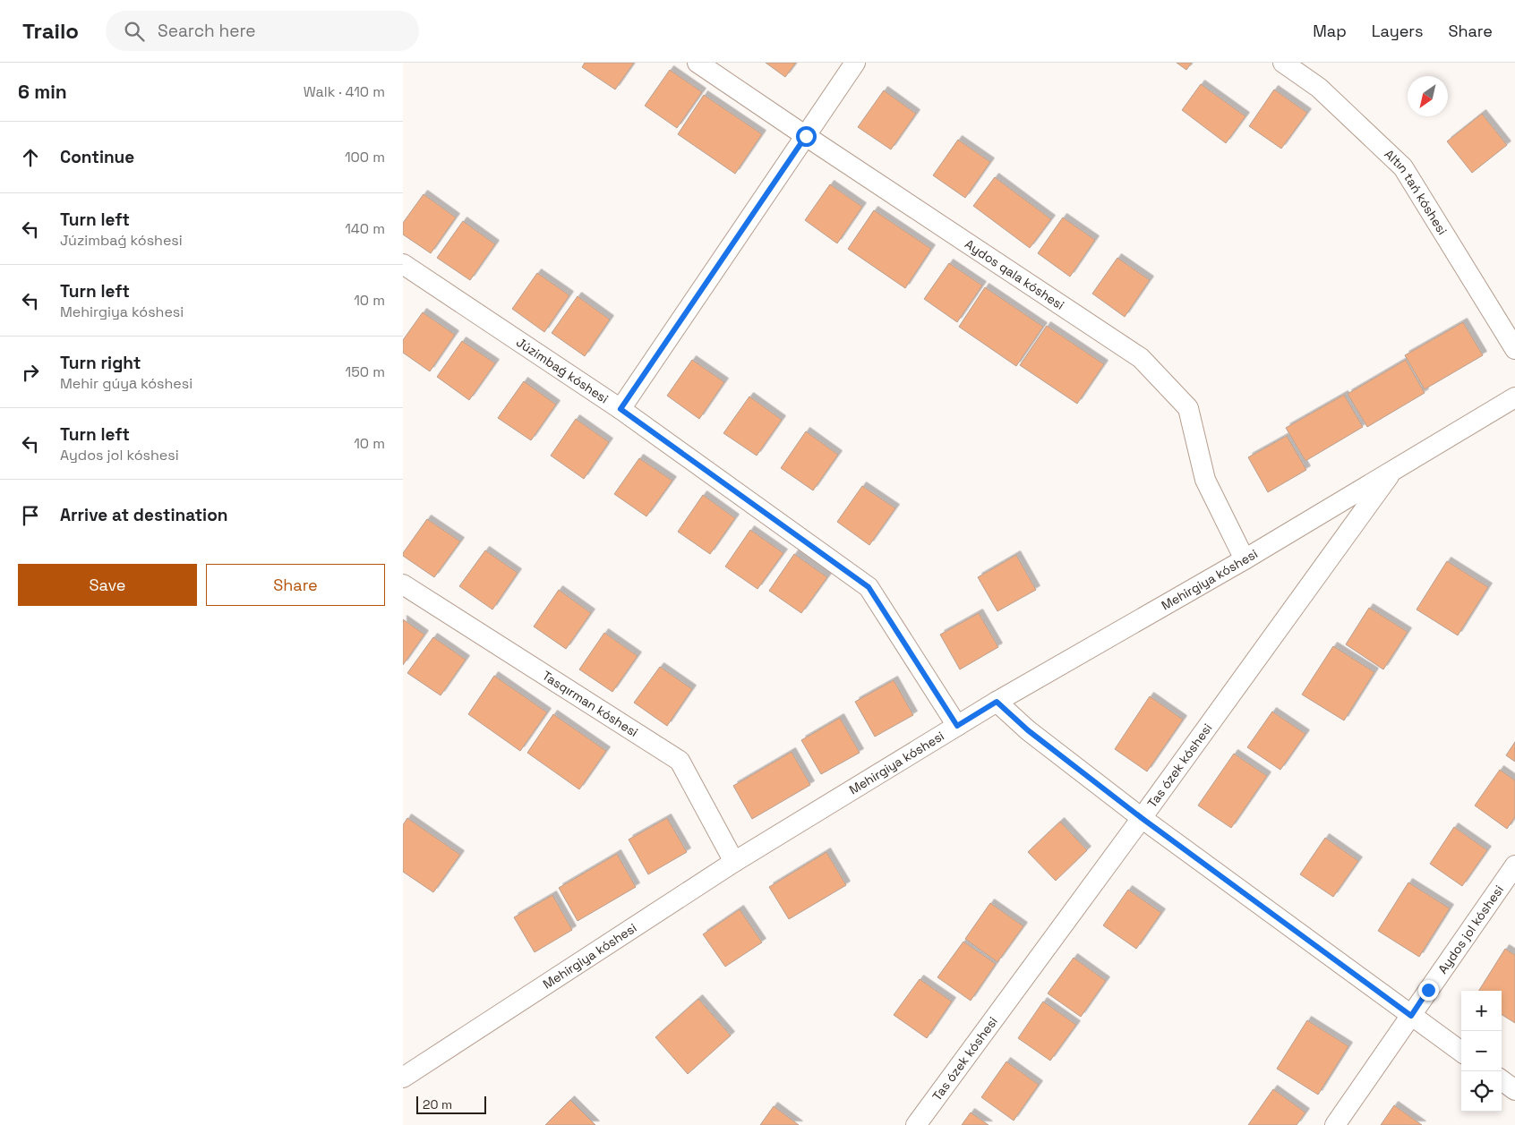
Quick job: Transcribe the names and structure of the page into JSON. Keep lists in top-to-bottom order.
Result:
{
  "streets": {
    "street": [
      "Altın tań kóshesi",
      "Aydos qala kóshesi",
      "Júzimbaǵ kóshesi",
      "Mehirgiya kóshesi",
      "Tasqırman kóshesi",
      "Tas ózek kóshesi",
      "Aydos jol kóshesi"
    ]
  },
  "crossings": [
    ["Aydos qala kóshesi", "Mehirgiya kóshesi"],
    ["Júzimbaǵ kóshesi", "Mehirgiya kóshesi"],
    ["Mehirgiya kóshesi", "Tasqırman kóshesi"],
    ["Mehirgiya kóshesi", "Tas ózek kóshesi"]
  ],
  "scale_bar": "20 m",
  "north": "bottom left",
  "page": {
    "header": "Trailo",
    "search": "Search here",
    "nav": ["Map", "Layers", "Share"],
    "heading": ["6 min", "Walk · 410 m"],
    "list": [
      ["Continue", "100 m"],
      ["Turn left", "Júzimbaǵ kóshesi", "140 m"],
      ["Turn left", "Mehirgiya kóshesi", "10 m"],
      ["Turn right", "Mehir gúyа kóshesi", "150 m"],
      ["Turn left", "Aydos jol kóshesi", "10 m"],
      "Arrive at destination"
    ],
    "buttons": ["Save", "Share"],
    "map_buttons": ["+", "−"],
    "scale": "20 m"
  }
}
